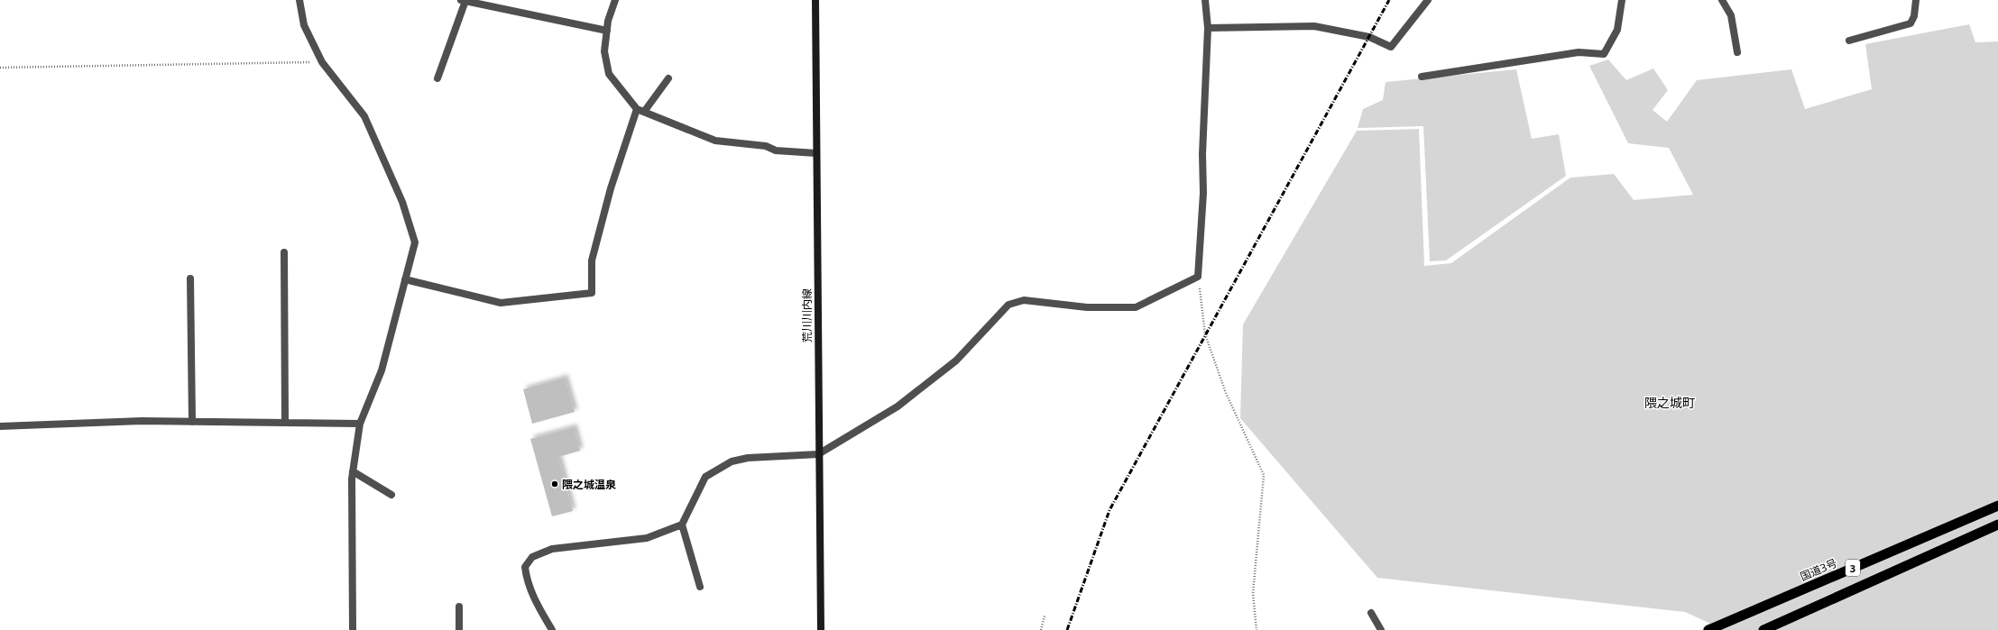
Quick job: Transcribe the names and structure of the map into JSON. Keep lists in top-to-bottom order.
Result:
{
  "streets": {
    "highway": ["3", "国道3号"],
    "main road": ["荒川川内線"]
  },
  "districts": ["隈之城町"],
  "places": ["隈之城温泉"]
}
